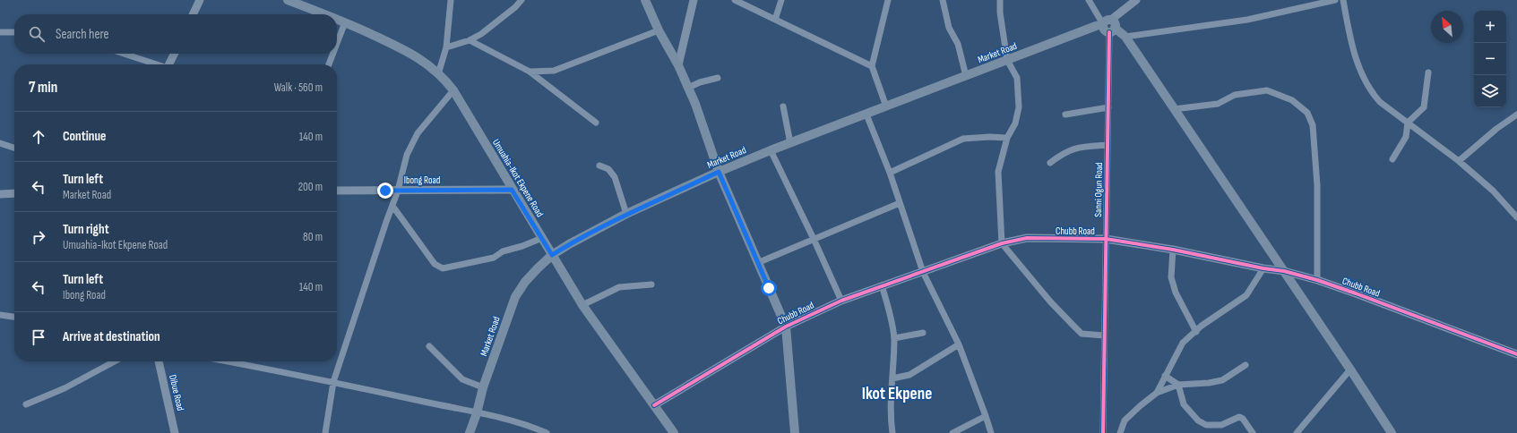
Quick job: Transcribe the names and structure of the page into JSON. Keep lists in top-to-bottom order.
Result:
{
  "streets": {
    "main road": ["Market Road", "Umuahia-Ikot Ekpene Road"],
    "street": [
      "Ibong Road",
      "Sanni Ogun Road",
      "Chubb Road",
      "Dibue Road"
    ]
  },
  "crossings": [
    ["Market Road", "Umuahia-Ikot Ekpene Road"],
    ["Market Road", "Sanni Ogun Road"],
    ["Umuahia-Ikot Ekpene Road", "Ibong Road"],
    ["Umuahia-Ikot Ekpene Road", "Chubb Road"],
    ["Sanni Ogun Road", "Chubb Road"]
  ],
  "districts": ["Ikot Ekpene"],
  "north": "top left",
  "page": {
    "map_buttons": ["+", "−"],
    "search": "Search here",
    "heading": ["7 min", "Walk · 560 m"],
    "list": [
      ["Continue", "140 m"],
      ["Turn left", "Market Road", "200 m"],
      ["Turn right", "Umuahia-Ikot Ekpene Road", "80 m"],
      ["Turn left", "Ibong Road", "140 m"],
      "Arrive at destination"
    ]
  }
}
